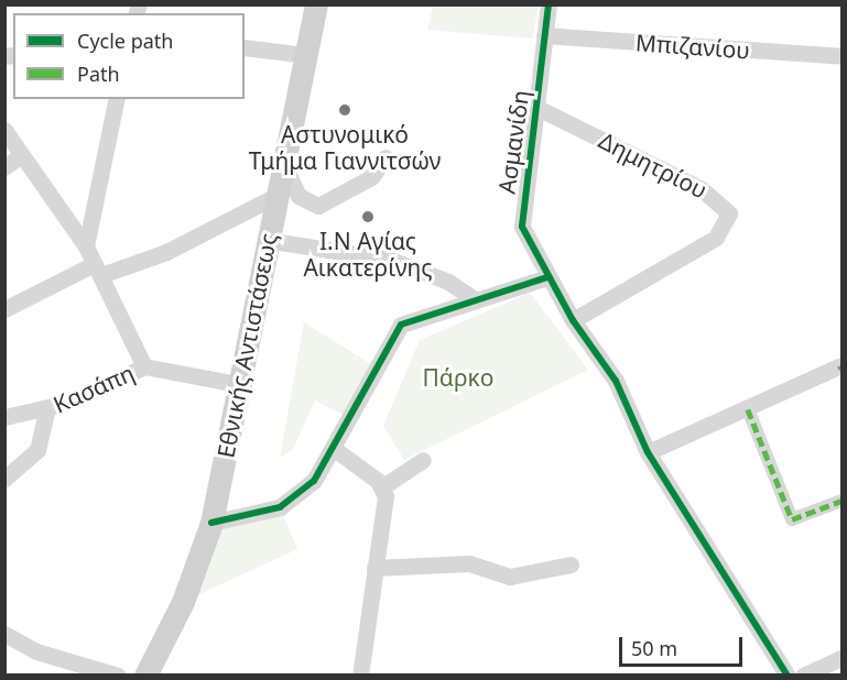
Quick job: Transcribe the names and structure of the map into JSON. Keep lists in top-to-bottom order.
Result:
{
  "streets": {
    "main road": ["Εθνικής Αντιστάσεως"],
    "street": [
      "Μπιζανίου",
      "Ασμανίδη",
      "Δημητρίου",
      "Κασάπη"
    ]
  },
  "crossings": [
    ["Μπιζανίου", "Ασμανίδη"],
    ["Ασμανίδη", "Δημητρίου"]
  ],
  "parks": ["Πάρκο"],
  "places": ["Αστυνομικό Τμήμα Γιαννιτσών", "Ι.Ν Αγίας Αικατερίνης"],
  "legend": ["Cycle path", "Path"],
  "scale_bar": "50 m"
}
